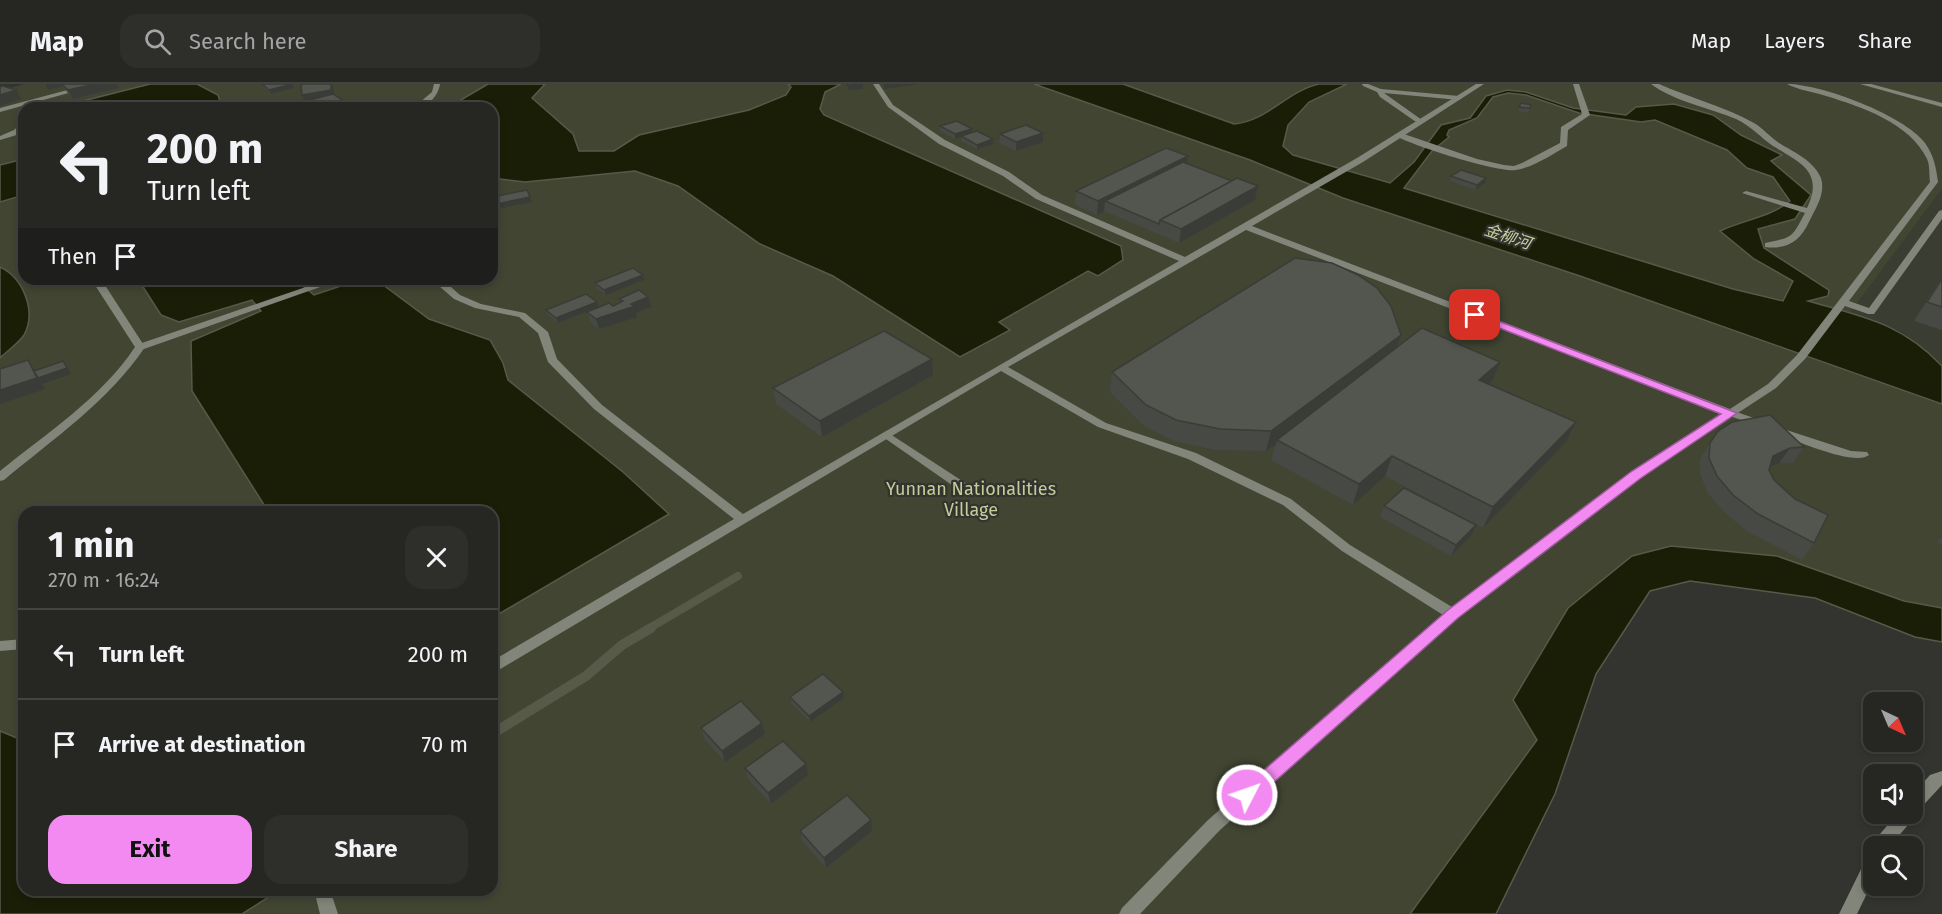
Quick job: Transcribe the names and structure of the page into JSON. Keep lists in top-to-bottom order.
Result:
{
  "water": ["金柳河"],
  "parks": ["Yunnan Nationalities Village"],
  "north": "bottom right",
  "page": {
    "header": "Map",
    "search": "Search here",
    "nav": ["Map", "Layers", "Share"],
    "turn": ["200 m", "Turn left"],
    "then": "Then",
    "heading": ["1 min", "270 m · 16:24"],
    "list": [
      {
        "name": "Turn left",
        "value": "200 m"
      },
      {
        "name": "Arrive at destination",
        "value": "70 m"
      }
    ],
    "buttons": ["Exit", "Share"]
  }
}
